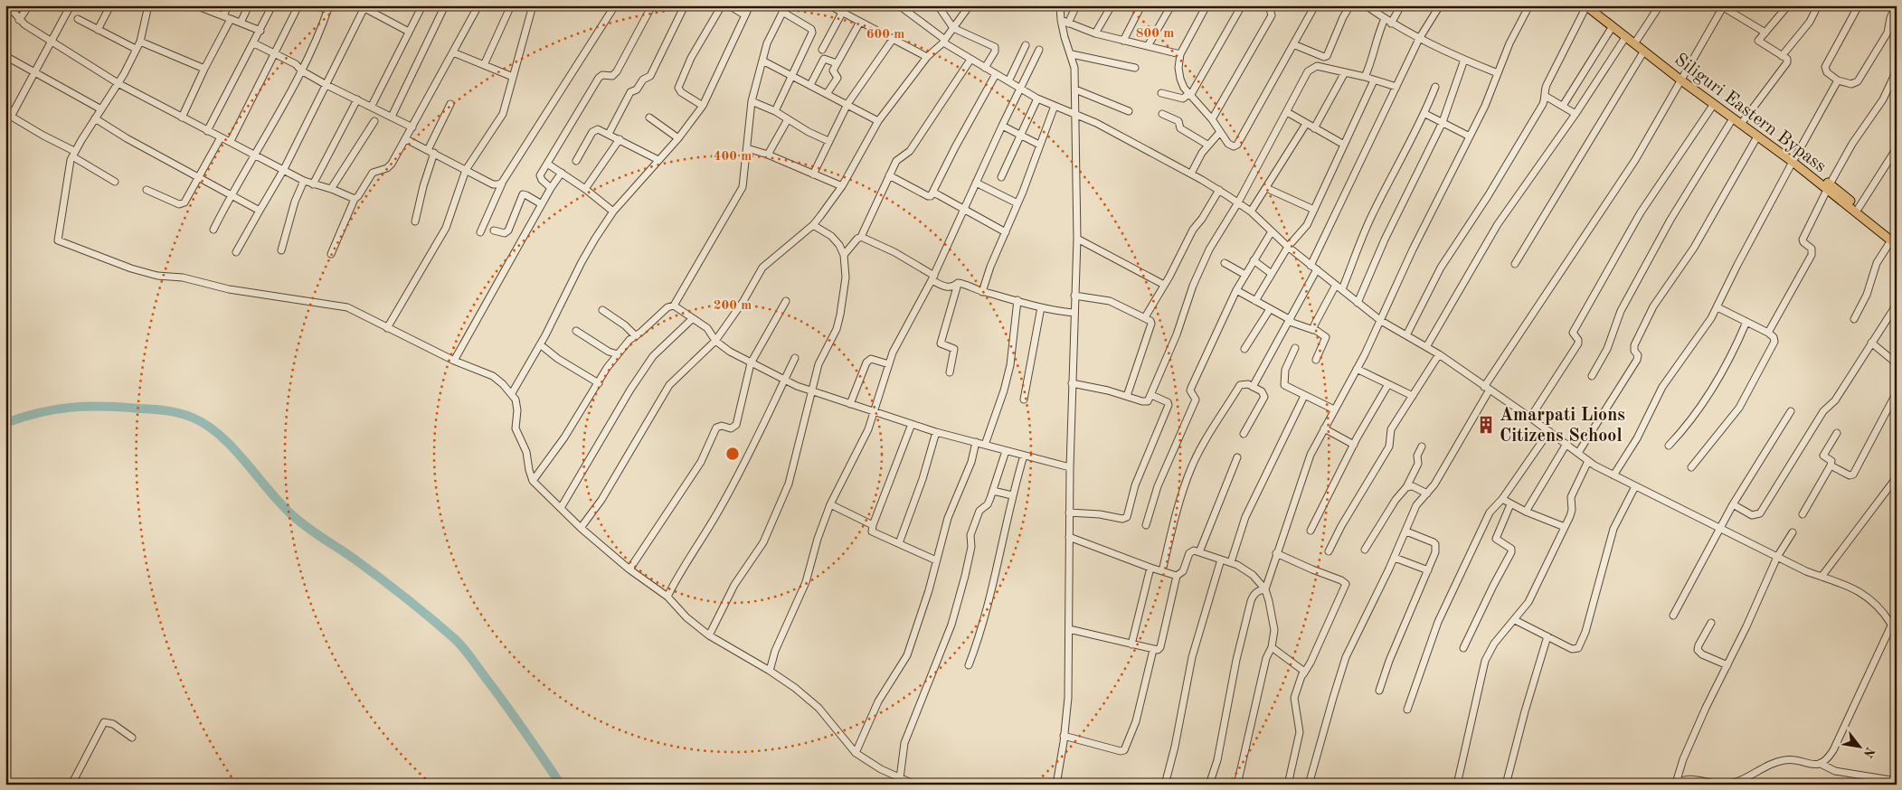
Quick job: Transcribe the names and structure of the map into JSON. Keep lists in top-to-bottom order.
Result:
{
  "streets": {
    "main road": ["Siliguri Eastern Bypass"]
  },
  "places": {
    "building": ["Amarpati Lions Citizens School"]
  },
  "north": "bottom right",
  "rings": [
    "800 m",
    "600 m",
    "400 m",
    "200 m"
  ]
}
